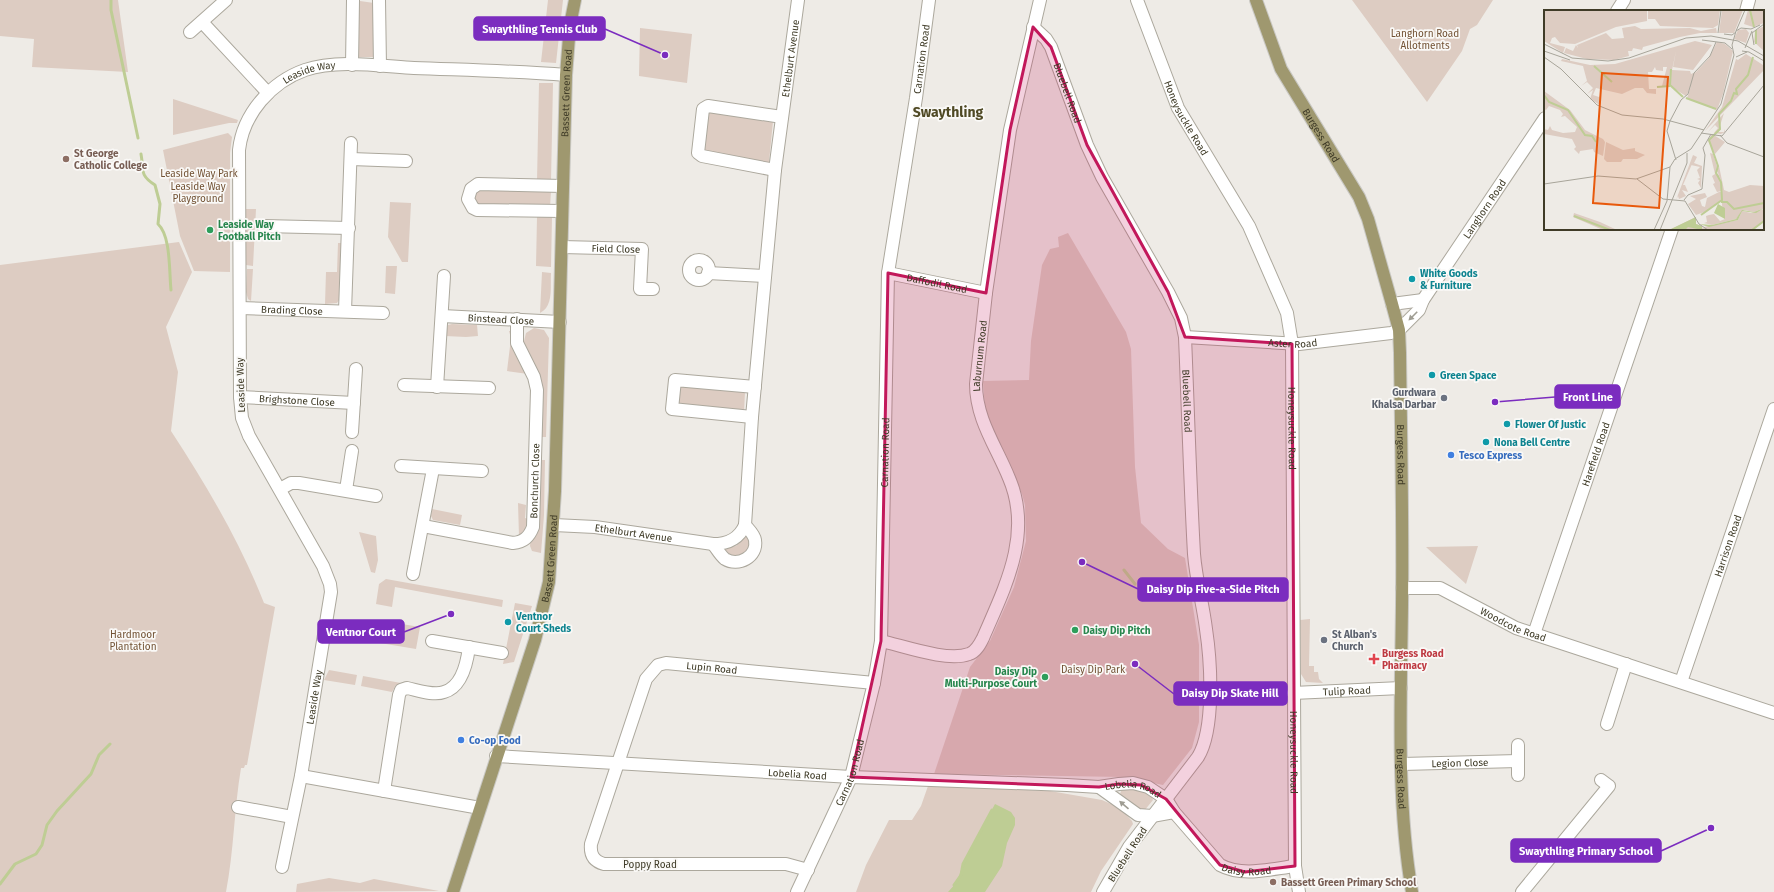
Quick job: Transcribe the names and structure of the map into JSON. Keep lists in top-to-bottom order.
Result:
{
  "streets": {
    "main road": ["Bassett Green Road", "Burgess Road"],
    "street": [
      "Ethelburt Avenue",
      "Carnation Road",
      "Leaside Way",
      "Bluebell Road",
      "Honeysuckle Road",
      "Langhorn Road",
      "Field Close",
      "Daffodil Road",
      "Brading Close",
      "Binstead Close",
      "Aster Road",
      "Laburnum Road",
      "Brighstone Close",
      "Harefield Road",
      "Bonchurch Close",
      "Harrison Road",
      "Woodcote Road",
      "Lupin Road",
      "Tulip Road",
      "Legion Close",
      "Lobelia Road",
      "Poppy Road",
      "Daisy Road"
    ]
  },
  "crossings": [
    ["Ethelburt Avenue", "Bassett Green Road"],
    ["Carnation Road", "Daffodil Road"],
    ["Carnation Road", "Laburnum Road"],
    ["Carnation Road", "Lupin Road"],
    ["Carnation Road", "Lobelia Road"],
    ["Carnation Road", "Poppy Road"],
    ["Leaside Way", "Bassett Green Road"],
    ["Leaside Way", "Brading Close"],
    ["Leaside Way", "Brighstone Close"],
    ["Bassett Green Road", "Field Close"],
    ["Bassett Green Road", "Binstead Close"],
    ["Bassett Green Road", "Lobelia Road"],
    ["Bluebell Road", "Aster Road"],
    ["Bluebell Road", "Laburnum Road"],
    ["Bluebell Road", "Lobelia Road"],
    ["Bluebell Road", "Daisy Road"],
    ["Honeysuckle Road", "Aster Road"],
    ["Honeysuckle Road", "Tulip Road"],
    ["Honeysuckle Road", "Daisy Road"],
    ["Burgess Road", "Langhorn Road"],
    ["Burgess Road", "Aster Road"],
    ["Burgess Road", "Woodcote Road"],
    ["Burgess Road", "Tulip Road"],
    ["Burgess Road", "Legion Close"],
    ["Langhorn Road", "Aster Road"],
    ["Daffodil Road", "Laburnum Road"],
    ["Binstead Close", "Bonchurch Close"],
    ["Harefield Road", "Woodcote Road"],
    ["Harrison Road", "Woodcote Road"],
    ["Lupin Road", "Lobelia Road"],
    ["Lupin Road", "Poppy Road"],
    ["Lobelia Road", "Poppy Road"],
    ["Lobelia Road", "Daisy Road"]
  ],
  "districts": ["Swaythling"],
  "parks": [
    "Langhorn Road Allotments",
    "Leaside Way Park",
    "Leaside Way Playground",
    "Hardmoor Plantation",
    "Daisy Dip Park"
  ],
  "places": {
    "other": [
      "Swaythling Tennis Club",
      "St George Catholic College",
      "Leaside Way Football Pitch",
      "White Goods & Furniture",
      "Green Space",
      "Gurdwara Khalsa Darbar",
      "Front Line",
      "Flower Of Justic",
      "Nona Bell Centre",
      "Tesco Express",
      "Daisy Dip Five-a-Side Pitch",
      "Ventnor Court",
      "Ventnor Court Sheds",
      "Daisy Dip Pitch",
      "St Alban's Church",
      "Daisy Dip Skate Hill",
      "Daisy Dip Multi-Purpose Court",
      "Co-op Food",
      "Swaythling Primary School",
      "Bassett Green Primary School"
    ],
    "health": ["Burgess Road Pharmacy"]
  }
}
